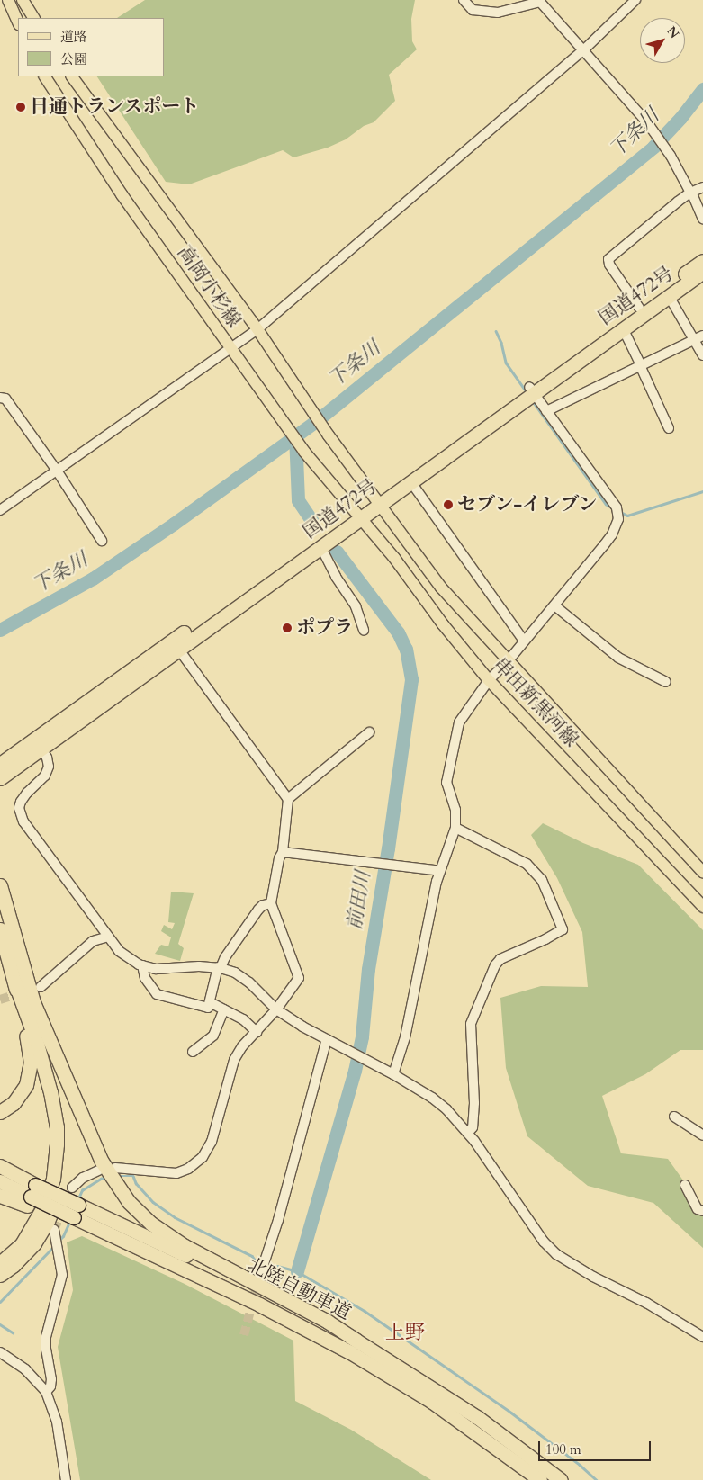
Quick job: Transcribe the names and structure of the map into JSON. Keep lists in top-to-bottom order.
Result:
{
  "streets": {
    "highway": ["国道472号", "北陸自動車道"],
    "main road": ["高岡小杉線", "串田新黒河線"]
  },
  "crossings": [
    ["高岡小杉線", "国道472号"],
    ["高岡小杉線", "串田新黒河線"],
    ["国道472号", "串田新黒河線"]
  ],
  "districts": ["上野"],
  "water": ["下条川", "前田川"],
  "places": ["日通トランスポート", "セブン-イレブン", "ポプラ"],
  "legend": ["道路", "公園"],
  "scale_bar": "100 m",
  "north": "top right"
}
